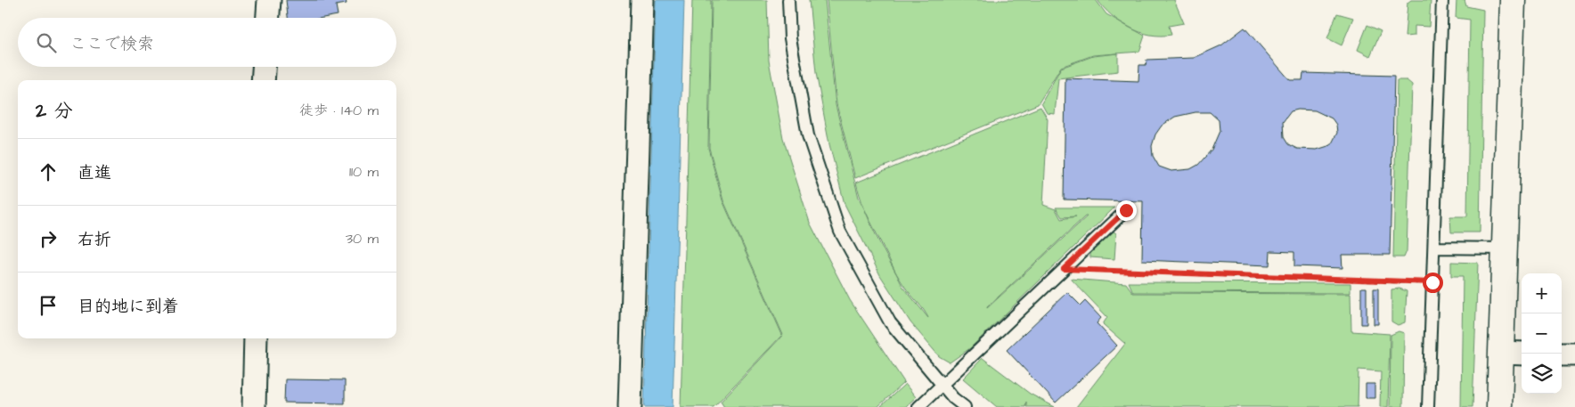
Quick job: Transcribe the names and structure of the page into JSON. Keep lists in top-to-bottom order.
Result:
{
  "page": {
    "search": "ここで検索",
    "heading": ["2 分", "徒歩 · 140 m"],
    "list": [
      ["直進", "110 m"],
      ["右折", "30 m"],
      "目的地に到着"
    ],
    "map_buttons": ["+", "−"]
  }
}
